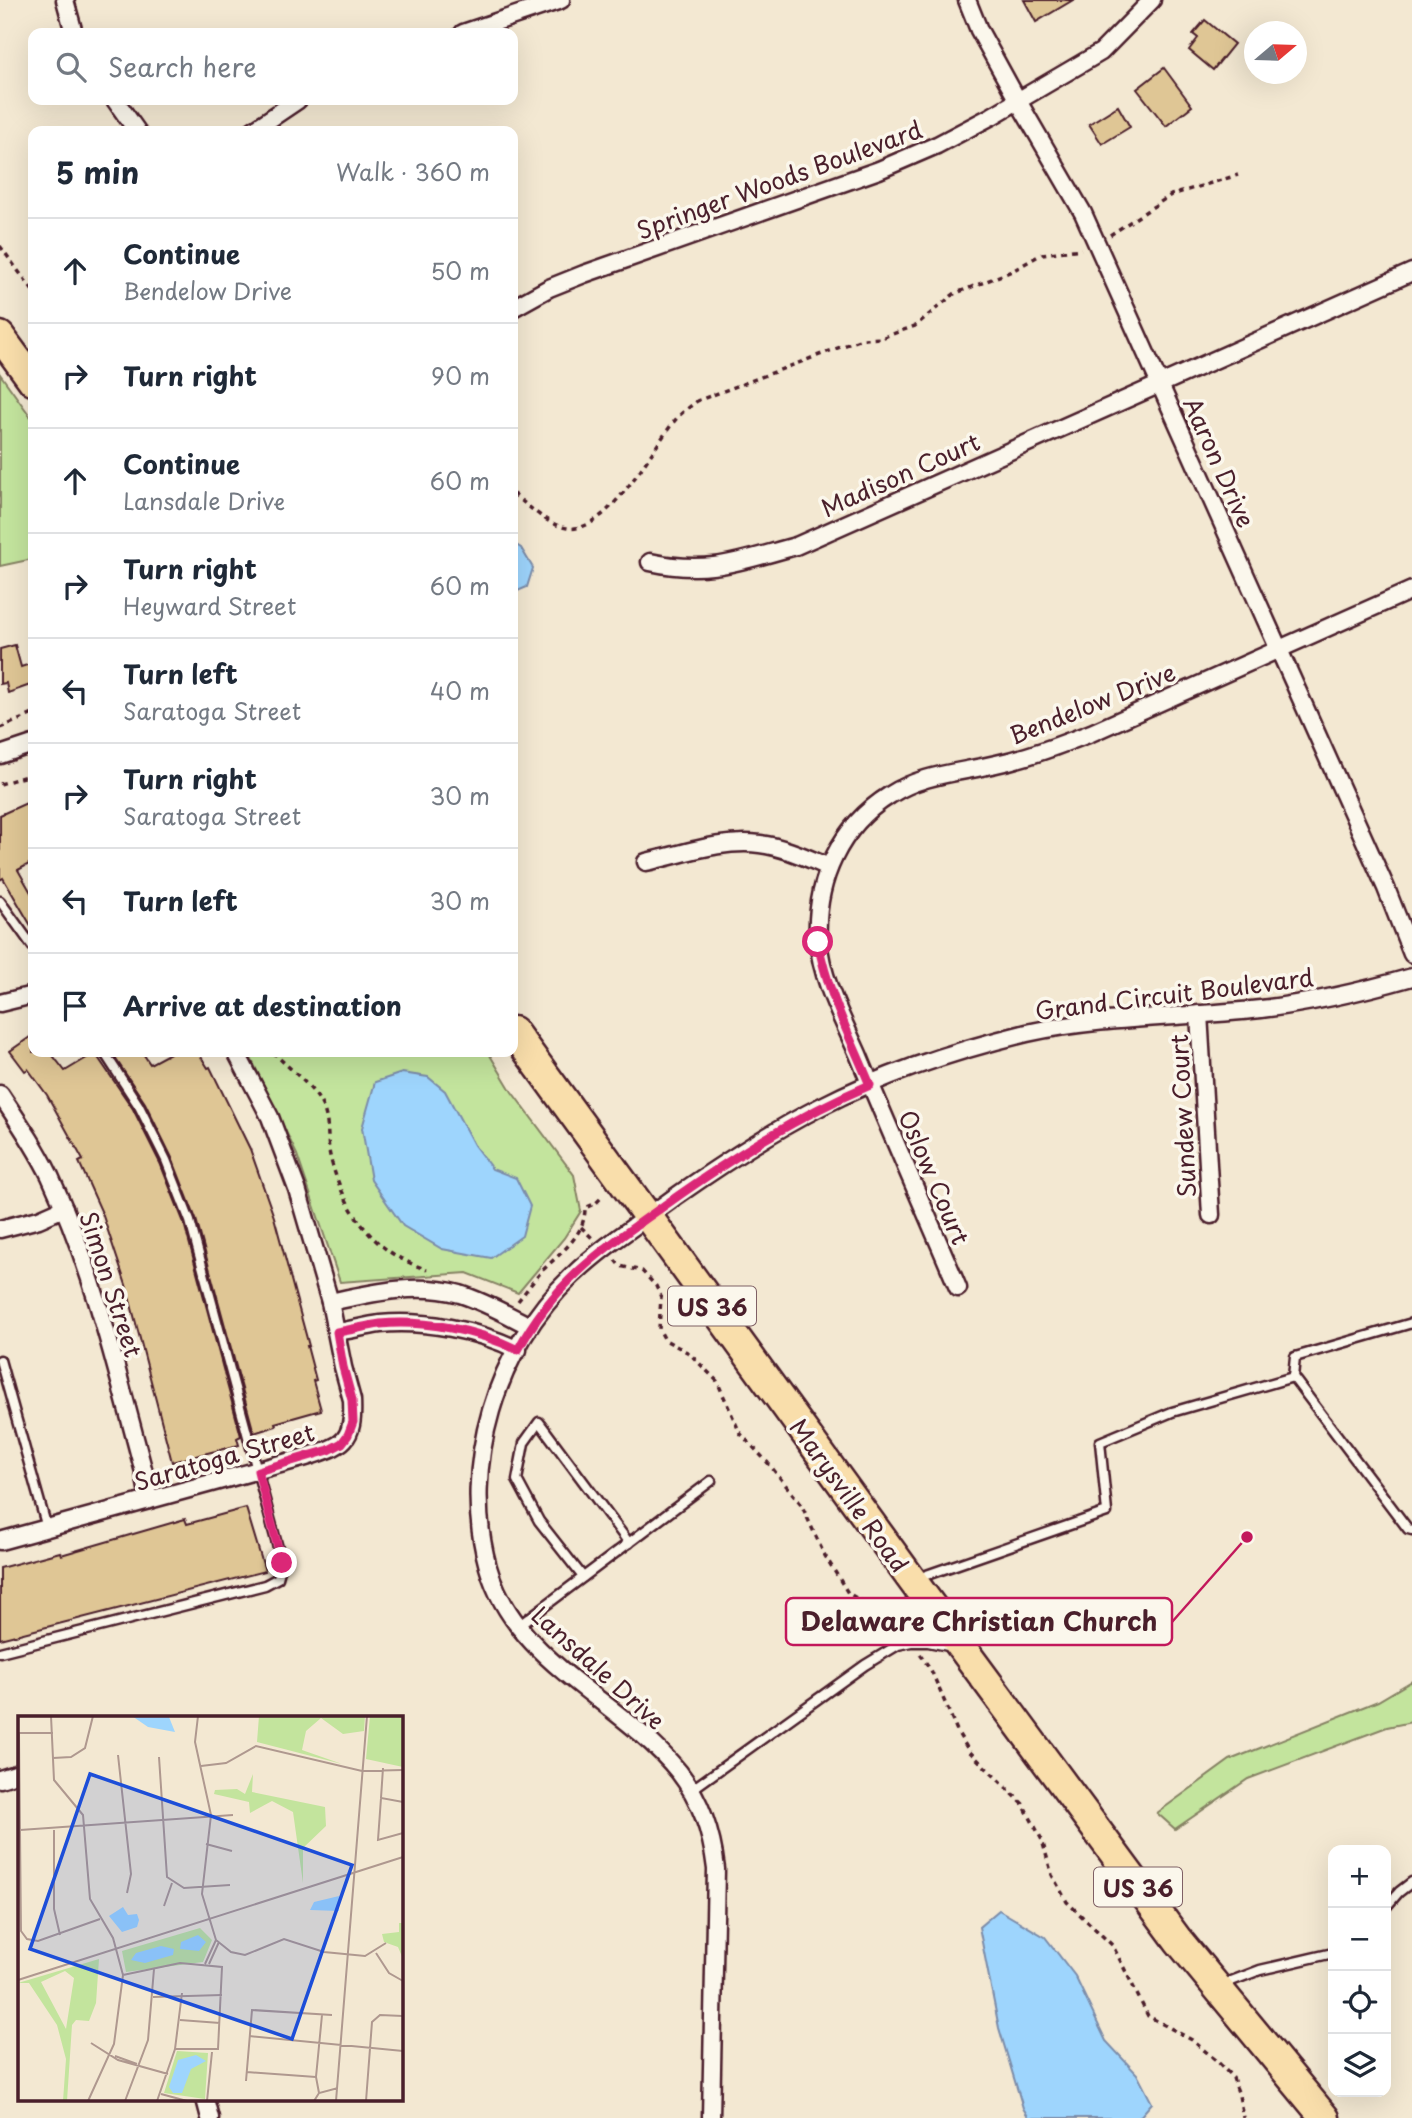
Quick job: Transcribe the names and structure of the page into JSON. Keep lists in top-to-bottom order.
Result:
{
  "streets": {
    "highway": ["US 36", "Marysville Road"],
    "street": [
      "Springer Woods Boulevard",
      "Aaron Drive",
      "Madison Court",
      "Bendelow Drive",
      "Grand Circuit Boulevard",
      "Sundew Court",
      "Oslow Court",
      "Simon Street",
      "Saratoga Street",
      "Lansdale Drive"
    ]
  },
  "crossings": [
    ["Springer Woods Boulevard", "Aaron Drive"],
    ["Aaron Drive", "Madison Court"],
    ["Aaron Drive", "Bendelow Drive"],
    ["Bendelow Drive", "Grand Circuit Boulevard"],
    ["Bendelow Drive", "Oslow Court"],
    ["Grand Circuit Boulevard", "Sundew Court"],
    ["Grand Circuit Boulevard", "Oslow Court"],
    ["Grand Circuit Boulevard", "Marysville Road"],
    ["Grand Circuit Boulevard", "Lansdale Drive"],
    ["Simon Street", "Saratoga Street"],
    ["Marysville Road", "Lansdale Drive"]
  ],
  "places": ["Delaware Christian Church"],
  "north": "right",
  "page": {
    "search": "Search here",
    "heading": ["5 min", "Walk · 360 m"],
    "list": [
      ["Continue", "Bendelow Drive", "50 m"],
      ["Turn right", "90 m"],
      ["Continue", "Lansdale Drive", "60 m"],
      ["Turn right", "Heyward Street", "60 m"],
      ["Turn left", "Saratoga Street", "40 m"],
      ["Turn right", "Saratoga Street", "30 m"],
      ["Turn left", "30 m"],
      "Arrive at destination"
    ],
    "map_buttons": ["+", "−"]
  }
}
